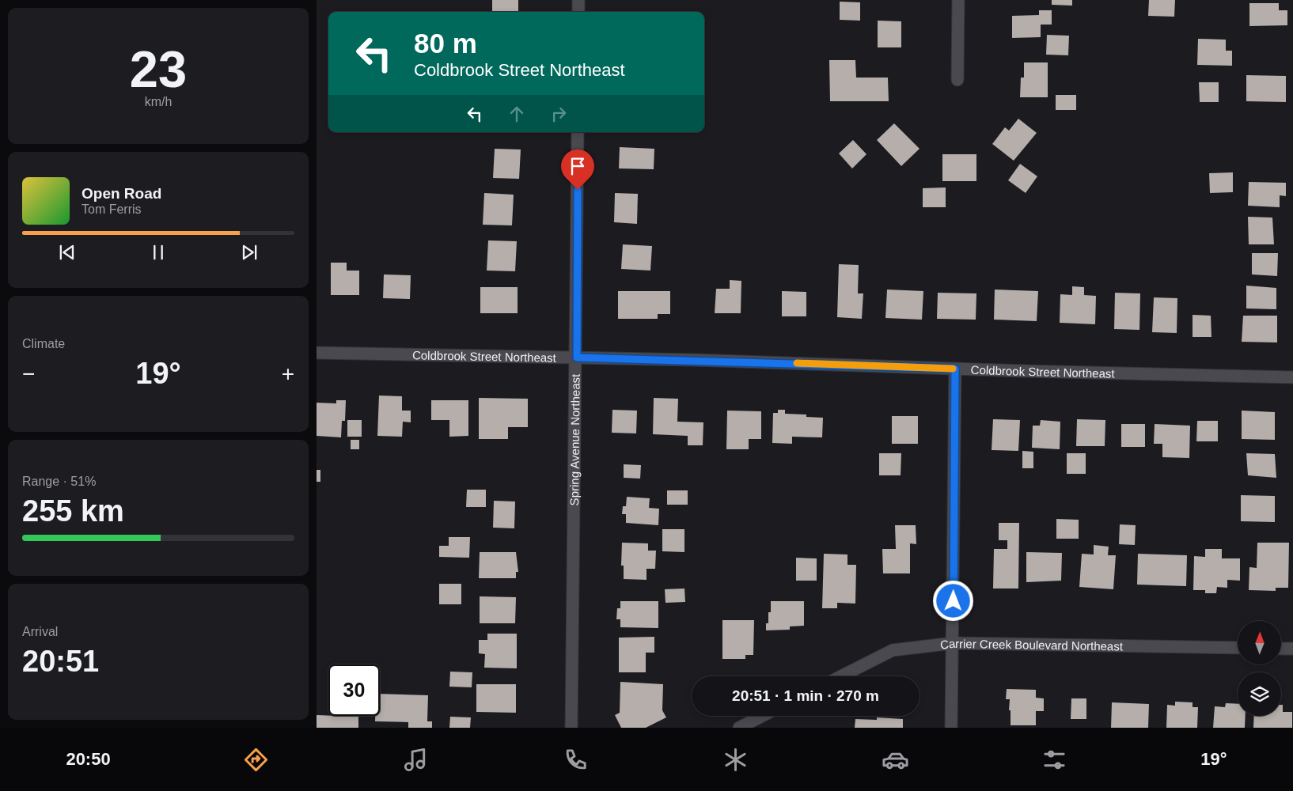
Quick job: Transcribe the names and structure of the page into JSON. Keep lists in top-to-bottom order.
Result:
{
  "streets": {
    "street": ["Coldbrook Street Northeast", "Spring Avenue Northeast", "Carrier Creek Boulevard Northeast"]
  },
  "crossings": [
    ["Coldbrook Street Northeast", "Spring Avenue Northeast"]
  ],
  "north": "top",
  "page": {
    "tile": [
      ["23", "km/h"],
      "Climate",
      ["Range · 51%", "255 km"],
      ["Arrival", "20:51"]
    ],
    "turn": ["80 m", "Coldbrook Street Northeast"],
    "song": ["Open Road", "Tom Ferris"],
    "heat": ["−", "19°", "+"],
    "limit": "30",
    "trip": "20:51 · 1 min · 270 m",
    "tabs": ["20:50", "19°"]
  }
}
